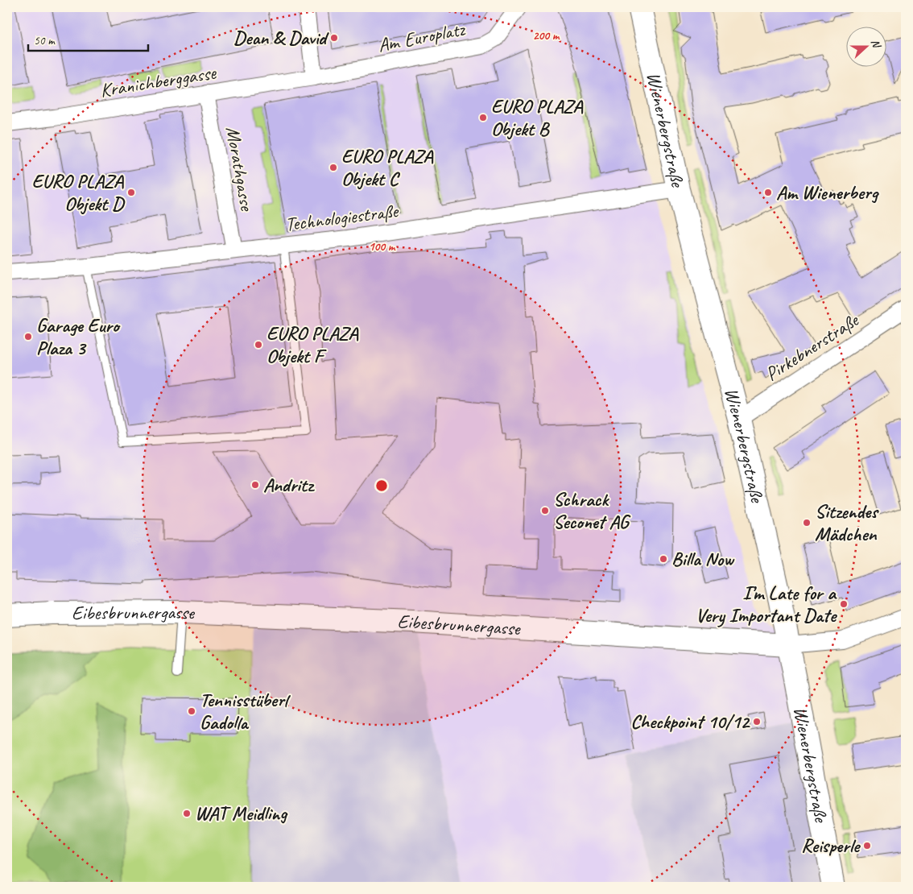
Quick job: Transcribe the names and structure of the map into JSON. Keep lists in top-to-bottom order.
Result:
{
  "streets": {
    "main road": ["Wienerbergstraße", "Eibesbrunnergasse"],
    "street": [
      "Am Europlatz",
      "Kranichberggasse",
      "Morathgasse",
      "Technologiestraße",
      "Pirkebnerstraße"
    ]
  },
  "crossings": [
    ["Am Europlatz", "Kranichberggasse"],
    ["Kranichberggasse", "Morathgasse"],
    ["Wienerbergstraße", "Technologiestraße"],
    ["Wienerbergstraße", "Pirkebnerstraße"],
    ["Wienerbergstraße", "Eibesbrunnergasse"],
    ["Morathgasse", "Technologiestraße"]
  ],
  "places": [
    "Dean & David",
    "EURO PLAZA Objekt B",
    "EURO PLAZA Objekt C",
    "EURO PLAZA Objekt D",
    "Am Wienerberg",
    "Garage Euro Plaza 3",
    "EURO PLAZA Objekt F",
    "Andritz",
    "Schrack Seconet AG",
    "Sitzendes Mädchen",
    "Billa Now",
    "I’m Late for a Very Important Date",
    "Tennisstüberl Gadolla",
    "Checkpoint 10/12",
    "WAT Meidling",
    "Reisperle"
  ],
  "scale_bar": "50 m",
  "north": "right",
  "rings": ["200 m", "100 m"]
}
